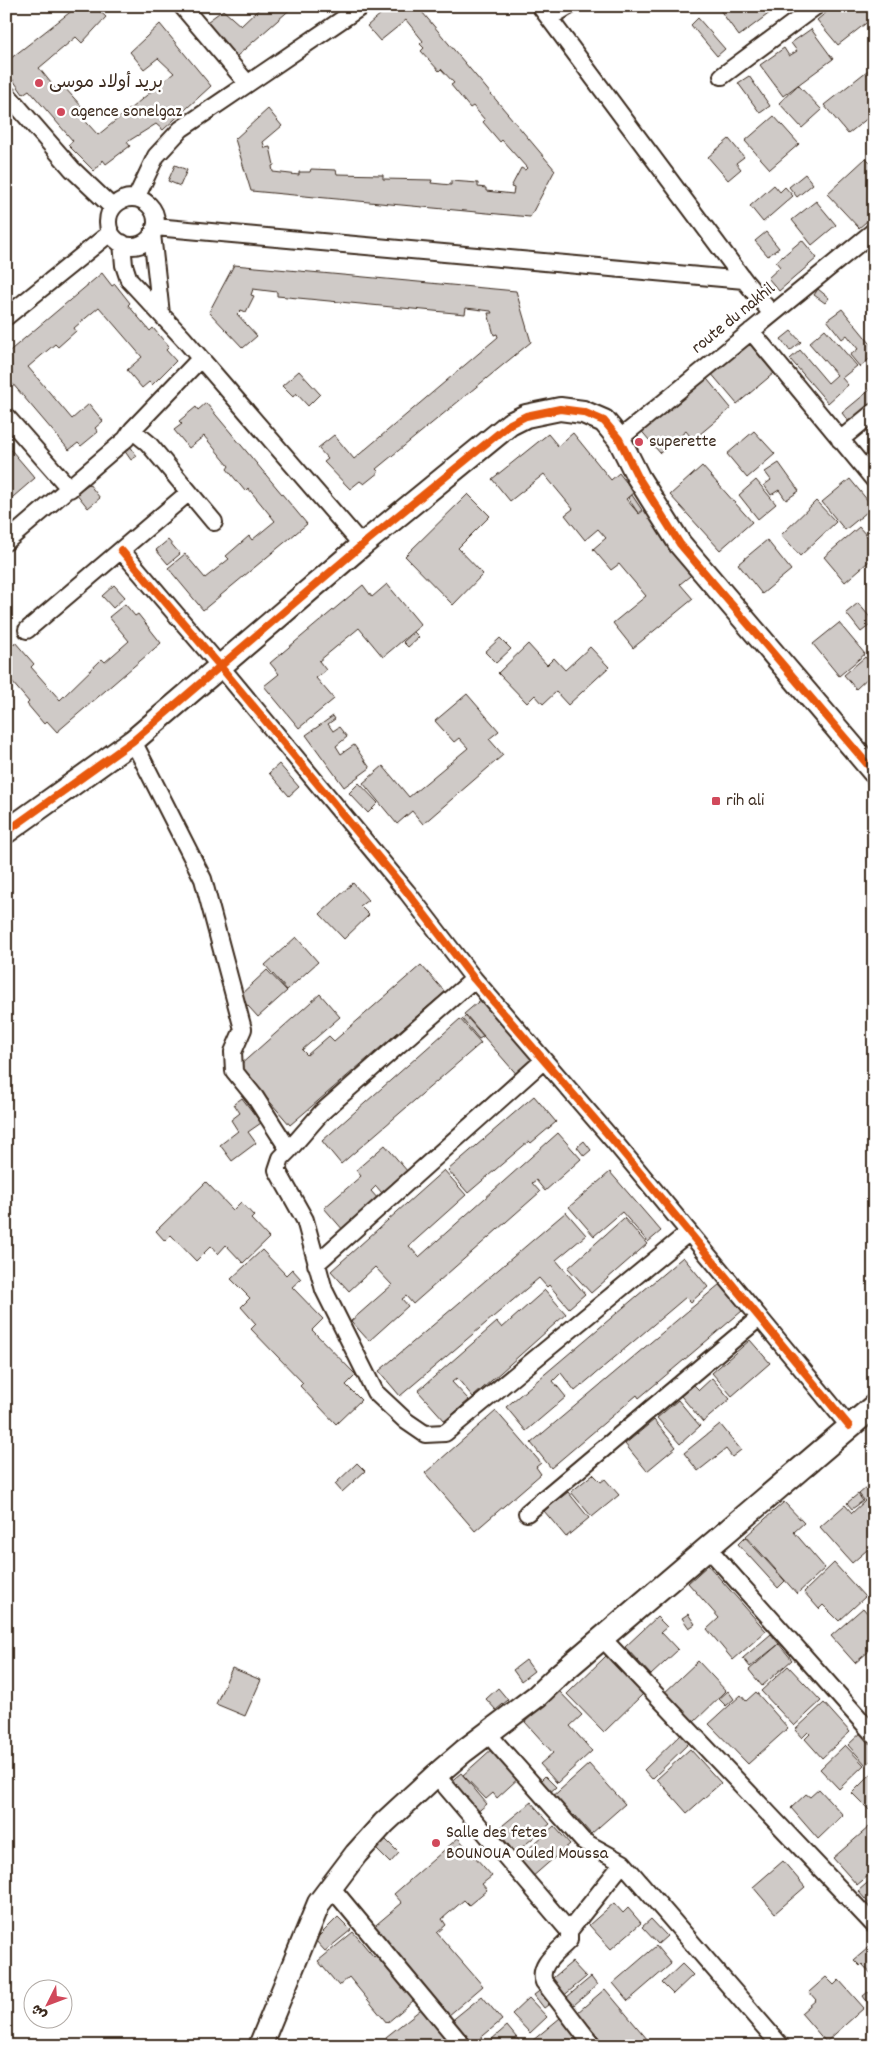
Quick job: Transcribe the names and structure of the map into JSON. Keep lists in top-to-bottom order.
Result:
{
  "streets": {
    "street": ["route du nakhil"]
  },
  "places": {
    "other": [
      "بريد أولاد موسى",
      "agence sonelgaz",
      "superette",
      "Salle des fetes BOUNOUA Ouled Moussa"
    ],
    "transit": ["rih ali"]
  },
  "north": "bottom left"
}
